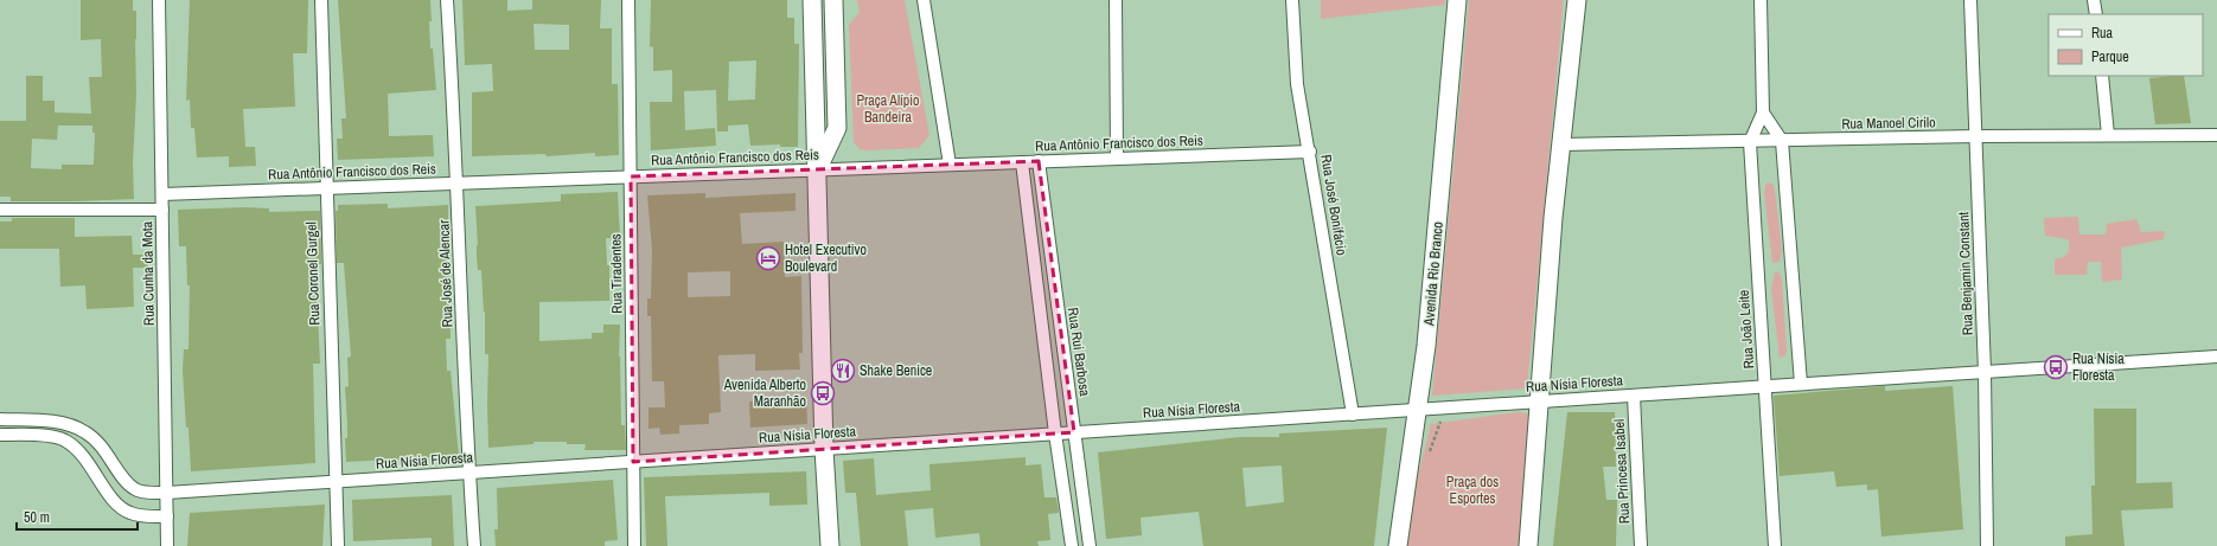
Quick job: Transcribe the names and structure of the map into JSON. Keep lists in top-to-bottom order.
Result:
{
  "streets": {
    "main road": ["Avenida Rio Branco"],
    "street": [
      "Rua Manoel Cirilo",
      "Rua Antônio Francisco dos Reis",
      "Rua José Bonifácio",
      "Rua Cunha da Mota",
      "Rua Coronel Gurgel",
      "Rua José de Alencar",
      "Rua Tiradentes",
      "Rua Benjamin Constant",
      "Rua João Leite",
      "Rua Rui Barbosa",
      "Rua Nísia Floresta",
      "Rua Princesa Isabel"
    ]
  },
  "crossings": [
    ["Rua Manoel Cirilo", "Rua Benjamin Constant"],
    ["Rua Manoel Cirilo", "Rua João Leite"],
    ["Rua Antônio Francisco dos Reis", "Rua José Bonifácio"],
    ["Rua Antônio Francisco dos Reis", "Rua Cunha da Mota"],
    ["Rua Antônio Francisco dos Reis", "Rua Coronel Gurgel"],
    ["Rua Antônio Francisco dos Reis", "Rua José de Alencar"],
    ["Rua Antônio Francisco dos Reis", "Rua Tiradentes"],
    ["Rua Antônio Francisco dos Reis", "Rua Rui Barbosa"],
    ["Rua José Bonifácio", "Rua Nísia Floresta"],
    ["Rua Cunha da Mota", "Rua Nísia Floresta"],
    ["Rua Coronel Gurgel", "Rua Nísia Floresta"],
    ["Rua José de Alencar", "Rua Nísia Floresta"],
    ["Rua Tiradentes", "Rua Nísia Floresta"],
    ["Avenida Rio Branco", "Rua Nísia Floresta"],
    ["Rua Benjamin Constant", "Rua Nísia Floresta"],
    ["Rua João Leite", "Rua Nísia Floresta"],
    ["Rua Rui Barbosa", "Rua Nísia Floresta"],
    ["Rua Nísia Floresta", "Rua Princesa Isabel"]
  ],
  "parks": ["Praça Alípio Bandeira", "Praça dos Esportes"],
  "places": {
    "hotel": ["Hotel Executivo Boulevard"],
    "bus stop": ["Rua Nísia Floresta", "Avenida Alberto Maranhão"],
    "restaurant": ["Shake Benice"]
  },
  "legend": ["Rua", "Parque"],
  "scale_bar": "50 m"
}
